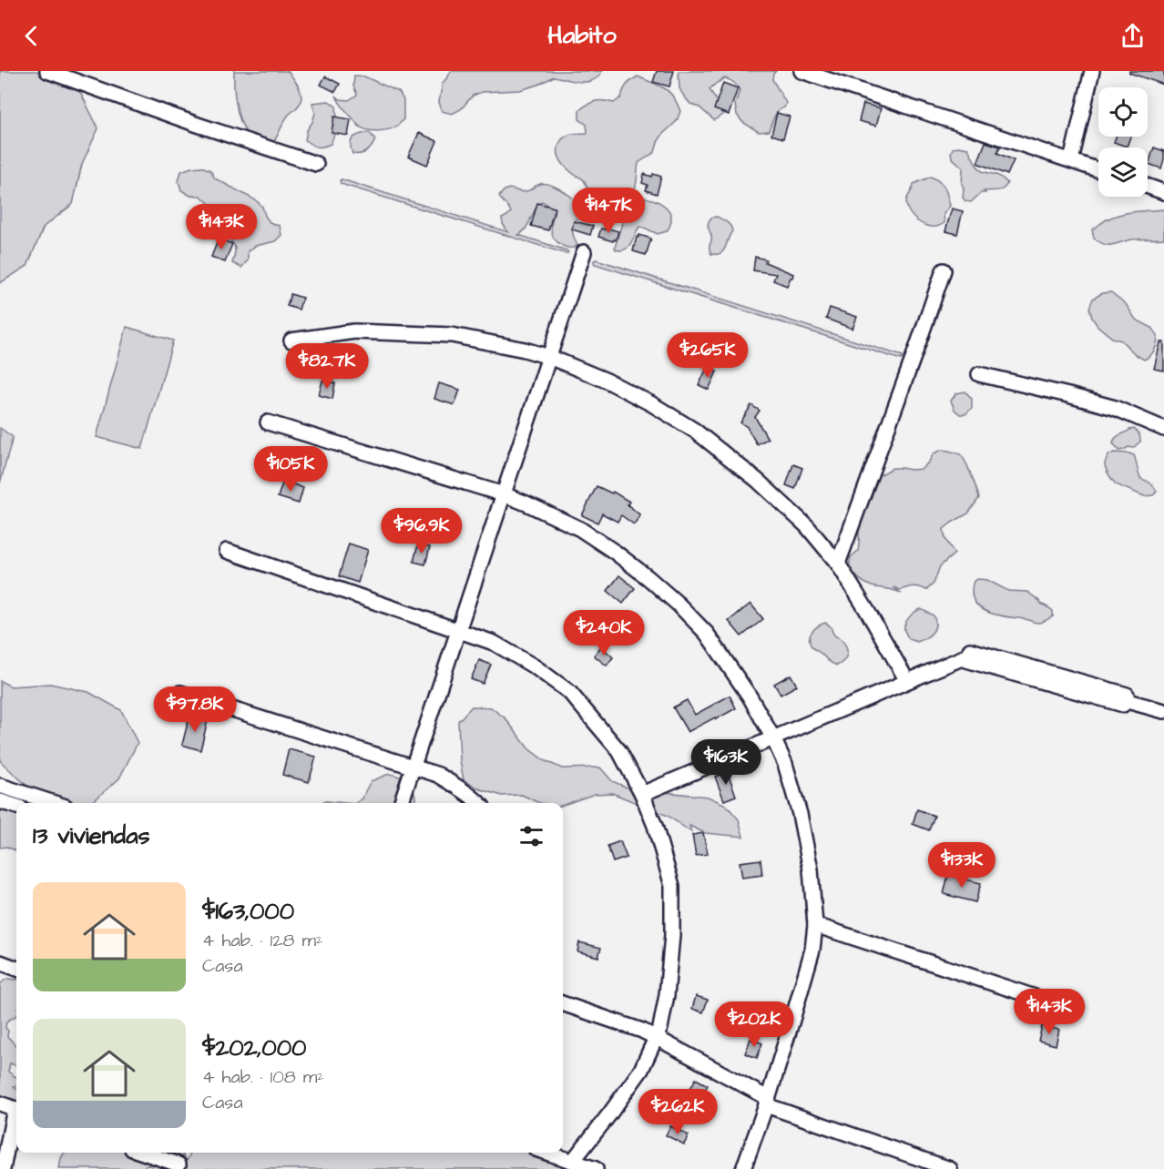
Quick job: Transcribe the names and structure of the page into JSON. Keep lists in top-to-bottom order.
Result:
{
  "page": {
    "header": "Habito",
    "price": [
      "$147K",
      "$143K",
      "$265K",
      "$82.7K",
      "$105K",
      "$96.9K",
      "$240K",
      "$97.8K",
      "$163K",
      "$133K",
      "$143K",
      "$202K",
      "$262K"
    ],
    "heading": "13 viviendas",
    "list": [
      {
        "name": "$163,000",
        "note": "4 hab. · 128 m² · Casa"
      },
      {
        "name": "$202,000",
        "note": "4 hab. · 108 m² · Casa"
      }
    ]
  }
}
